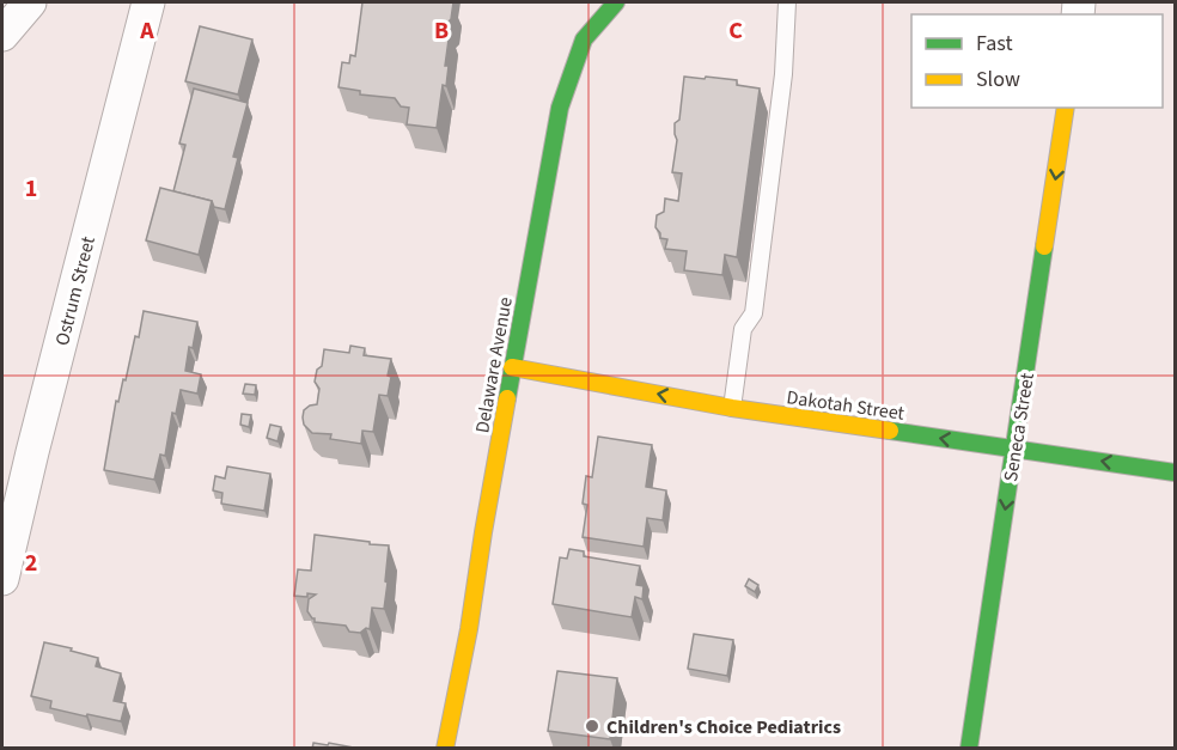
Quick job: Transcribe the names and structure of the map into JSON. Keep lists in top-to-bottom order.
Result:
{
  "streets": {
    "street": [
      "Ostrum Street",
      "Delaware Avenue",
      "Dakotah Street",
      "Seneca Street"
    ]
  },
  "crossings": [
    ["Delaware Avenue", "Dakotah Street"],
    ["Dakotah Street", "Seneca Street"]
  ],
  "one_way": ["Dakotah Street", "Seneca Street"],
  "places": ["Children's Choice Pediatrics"],
  "legend": ["Fast", "Slow"],
  "grid": {
    "columns": ["A", "B", "C"],
    "rows": ["1", "2"]
  }
}
